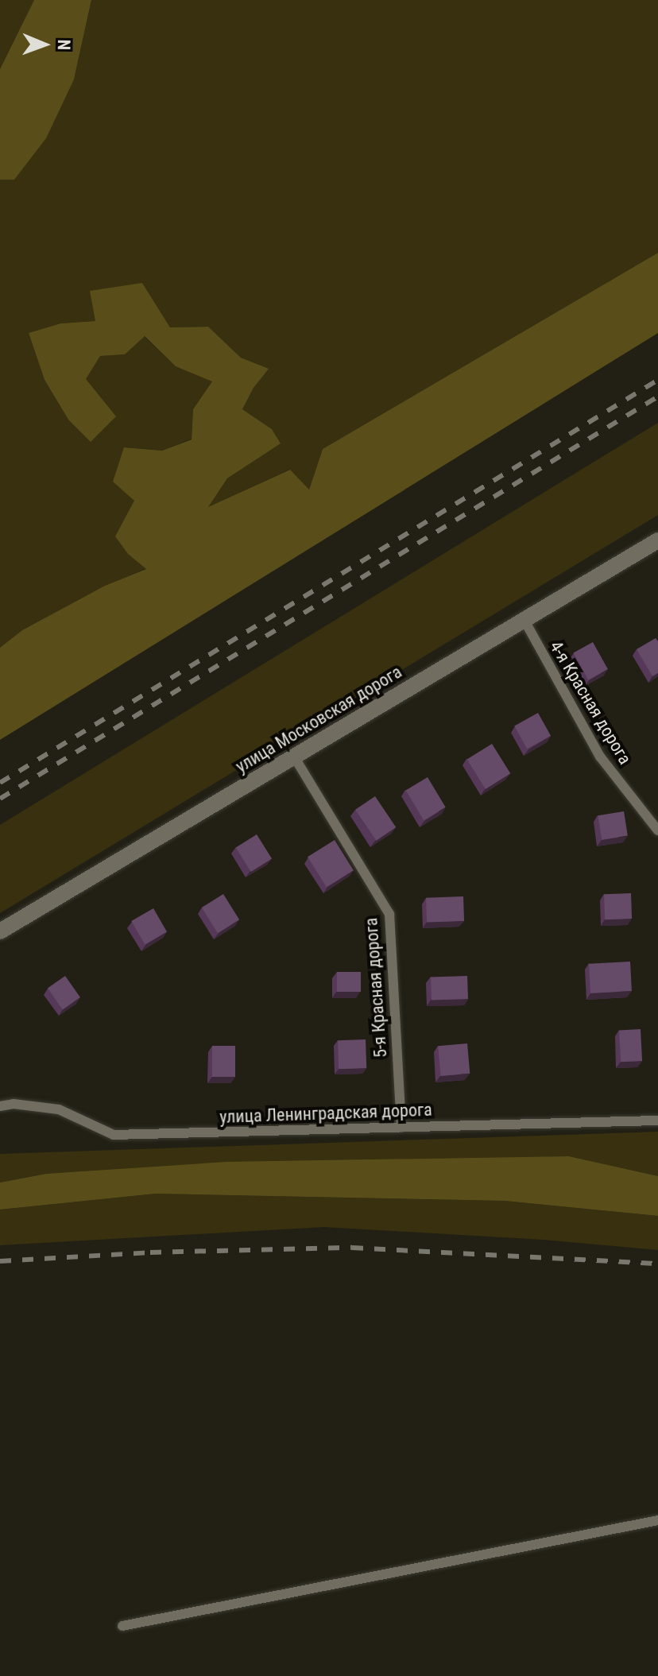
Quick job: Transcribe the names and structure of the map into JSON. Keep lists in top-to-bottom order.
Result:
{
  "streets": {
    "street": ["улица Московская дорога"],
    "lane": ["4-я Красная дорога", "5-я Красная дорога", "улица Ленинградская дорога"]
  },
  "crossings": [
    ["4-я Красная дорога", "улица Московская дорога"],
    ["улица Московская дорога", "5-я Красная дорога"],
    ["5-я Красная дорога", "улица Ленинградская дорога"]
  ],
  "north": "right"
}
